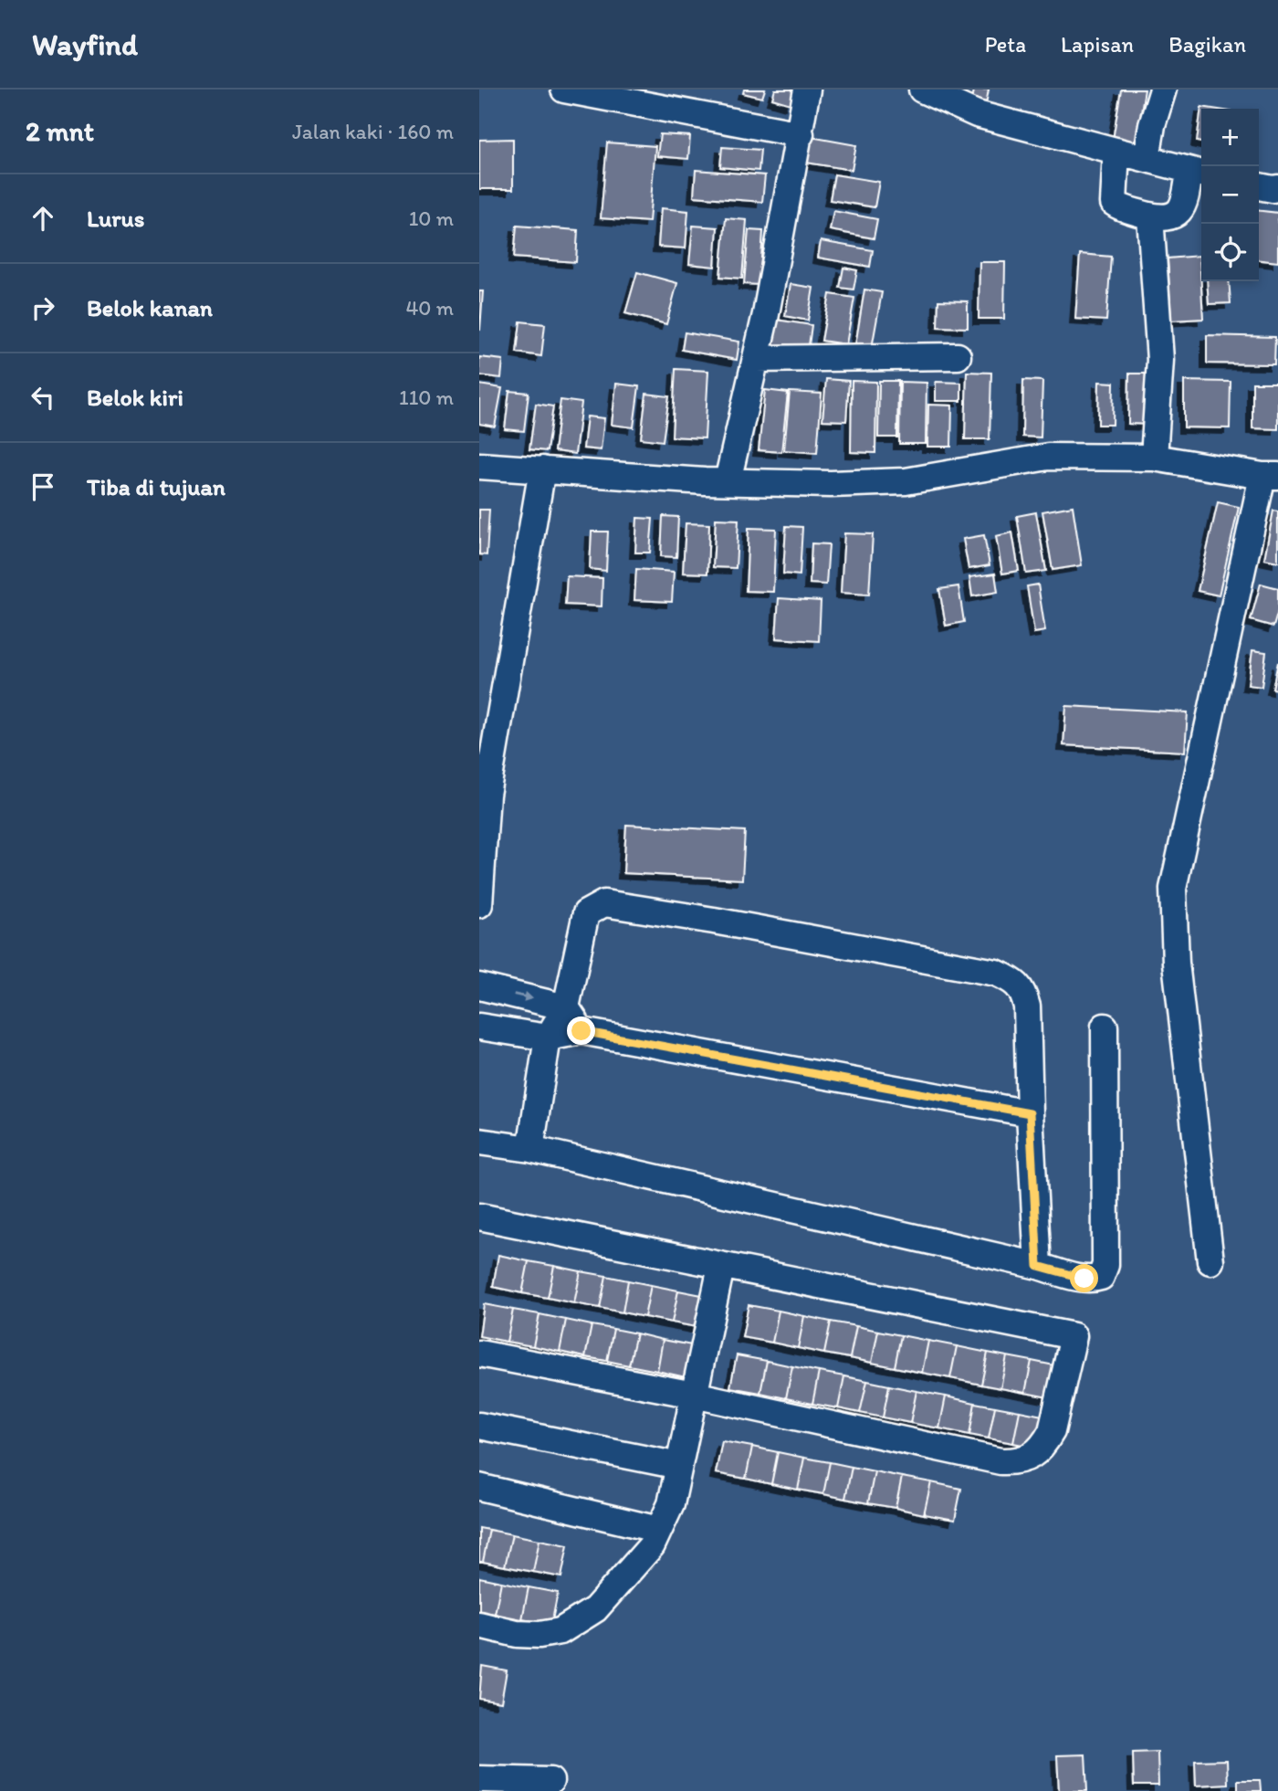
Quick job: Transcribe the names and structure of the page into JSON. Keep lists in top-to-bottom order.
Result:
{
  "page": {
    "header": "Wayfind",
    "nav": ["Peta", "Lapisan", "Bagikan"],
    "heading": ["2 mnt", "Jalan kaki · 160 m"],
    "map_buttons": ["+", "−"],
    "list": [
      ["Lurus", "10 m"],
      ["Belok kanan", "40 m"],
      ["Belok kiri", "110 m"],
      "Tiba di tujuan"
    ]
  }
}
